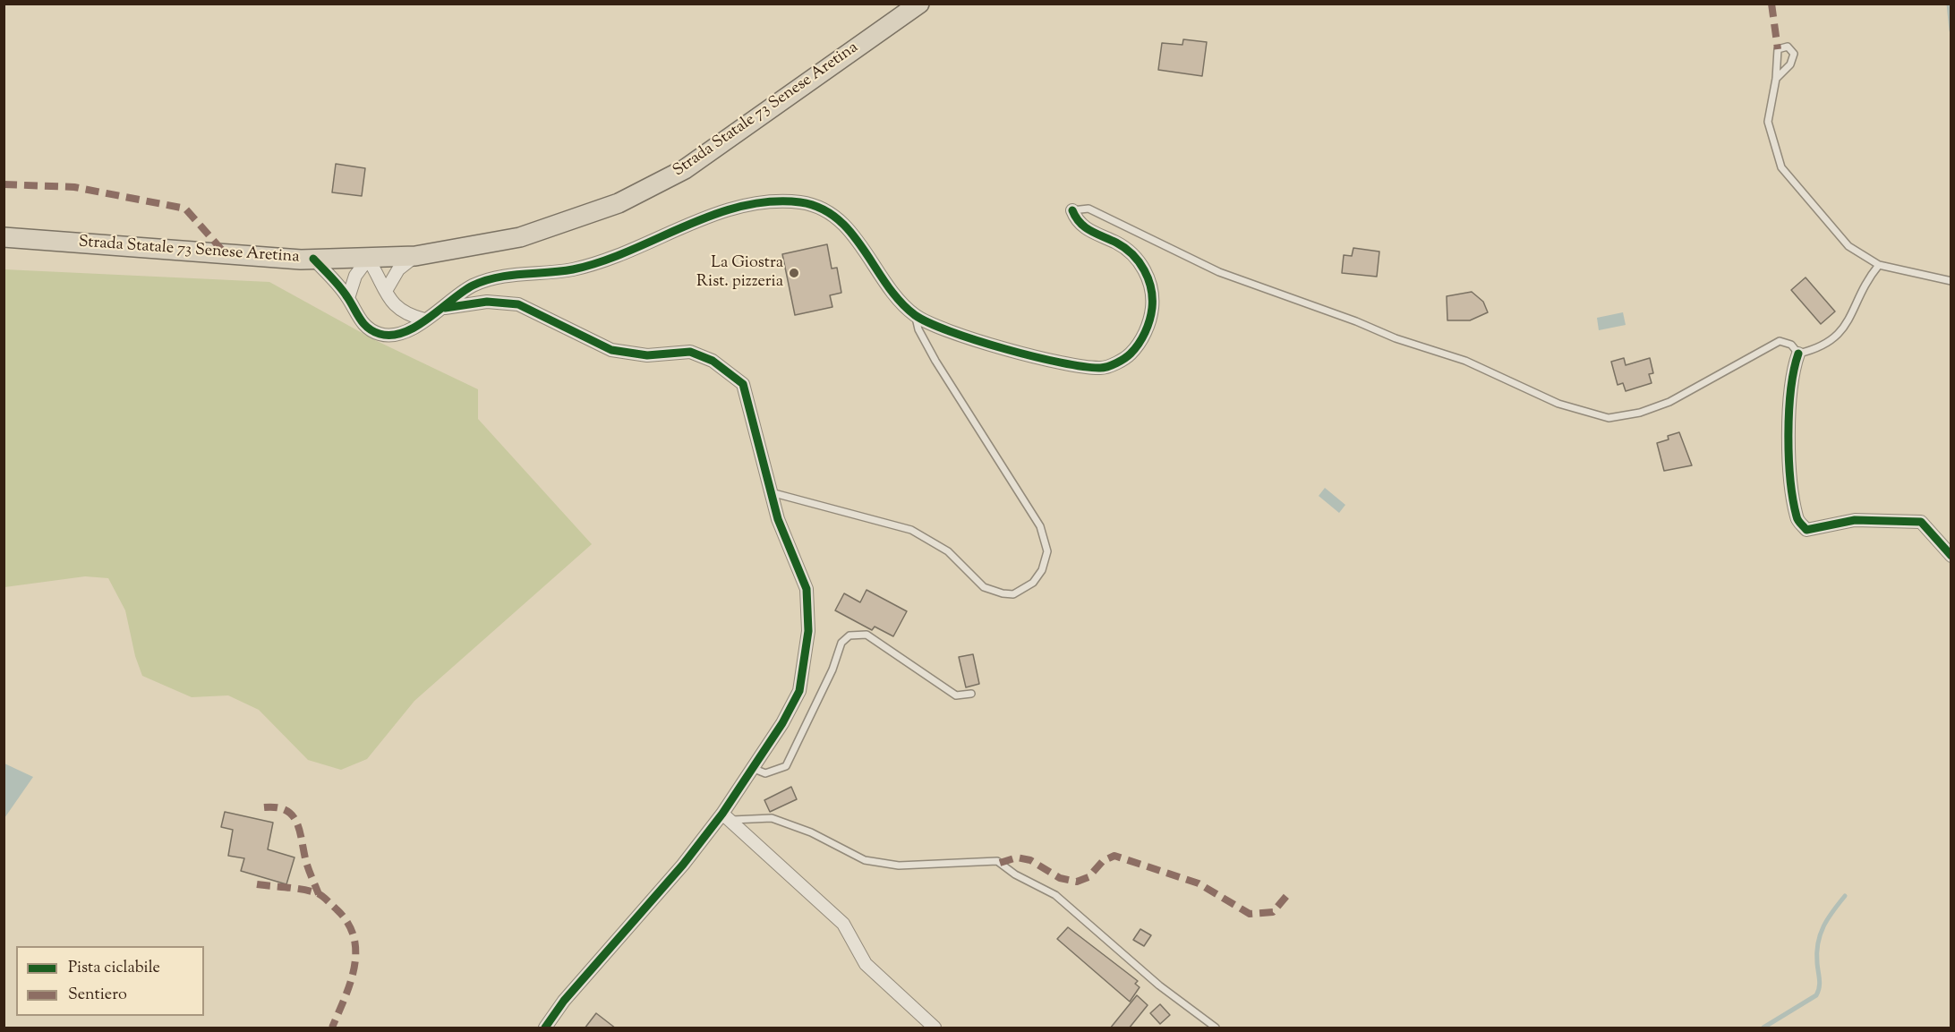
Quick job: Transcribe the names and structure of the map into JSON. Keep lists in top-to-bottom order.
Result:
{
  "streets": {
    "main road": ["Strada Statale 73 Senese Aretina"]
  },
  "places": ["La Giostra Rist. pizzeria"],
  "legend": ["Pista ciclabile", "Sentiero"]
}
